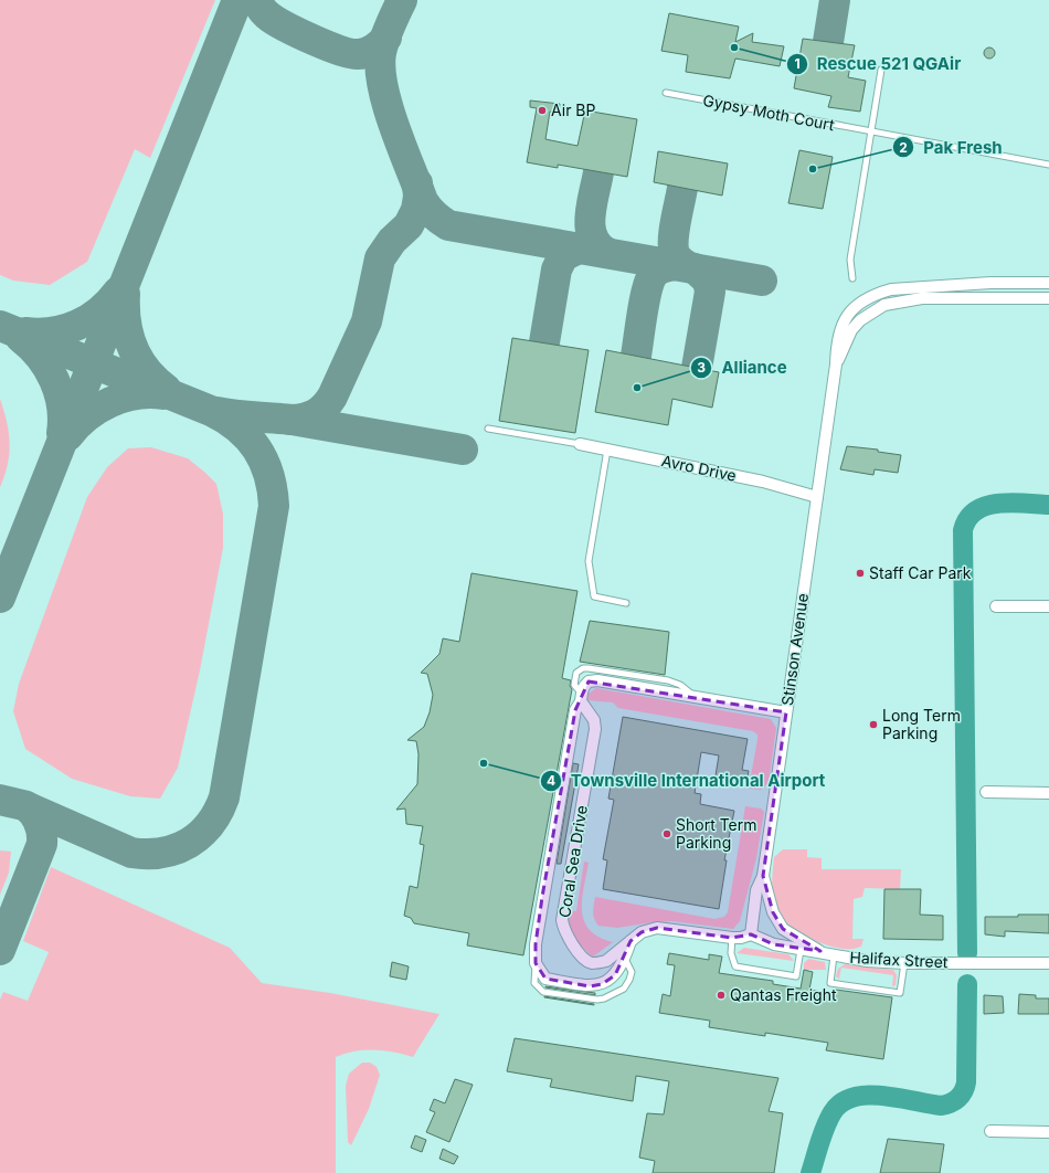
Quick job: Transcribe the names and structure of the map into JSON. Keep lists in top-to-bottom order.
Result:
{
  "streets": {
    "street": [
      "Avro Drive",
      "Stinson Avenue",
      "Coral Sea Drive",
      "Halifax Street"
    ],
    "lane": ["Gypsy Moth Court"]
  },
  "crossings": [
    ["Avro Drive", "Stinson Avenue"],
    ["Stinson Avenue", "Coral Sea Drive"],
    ["Stinson Avenue", "Halifax Street"],
    ["Coral Sea Drive", "Halifax Street"]
  ],
  "places": [
    "Rescue 521 QGAir",
    "Air BP",
    "Pak Fresh",
    "Alliance",
    "Staff Car Park",
    "Long Term Parking",
    "Townsville International Airport",
    "Short Term Parking",
    "Qantas Freight"
  ]
}
